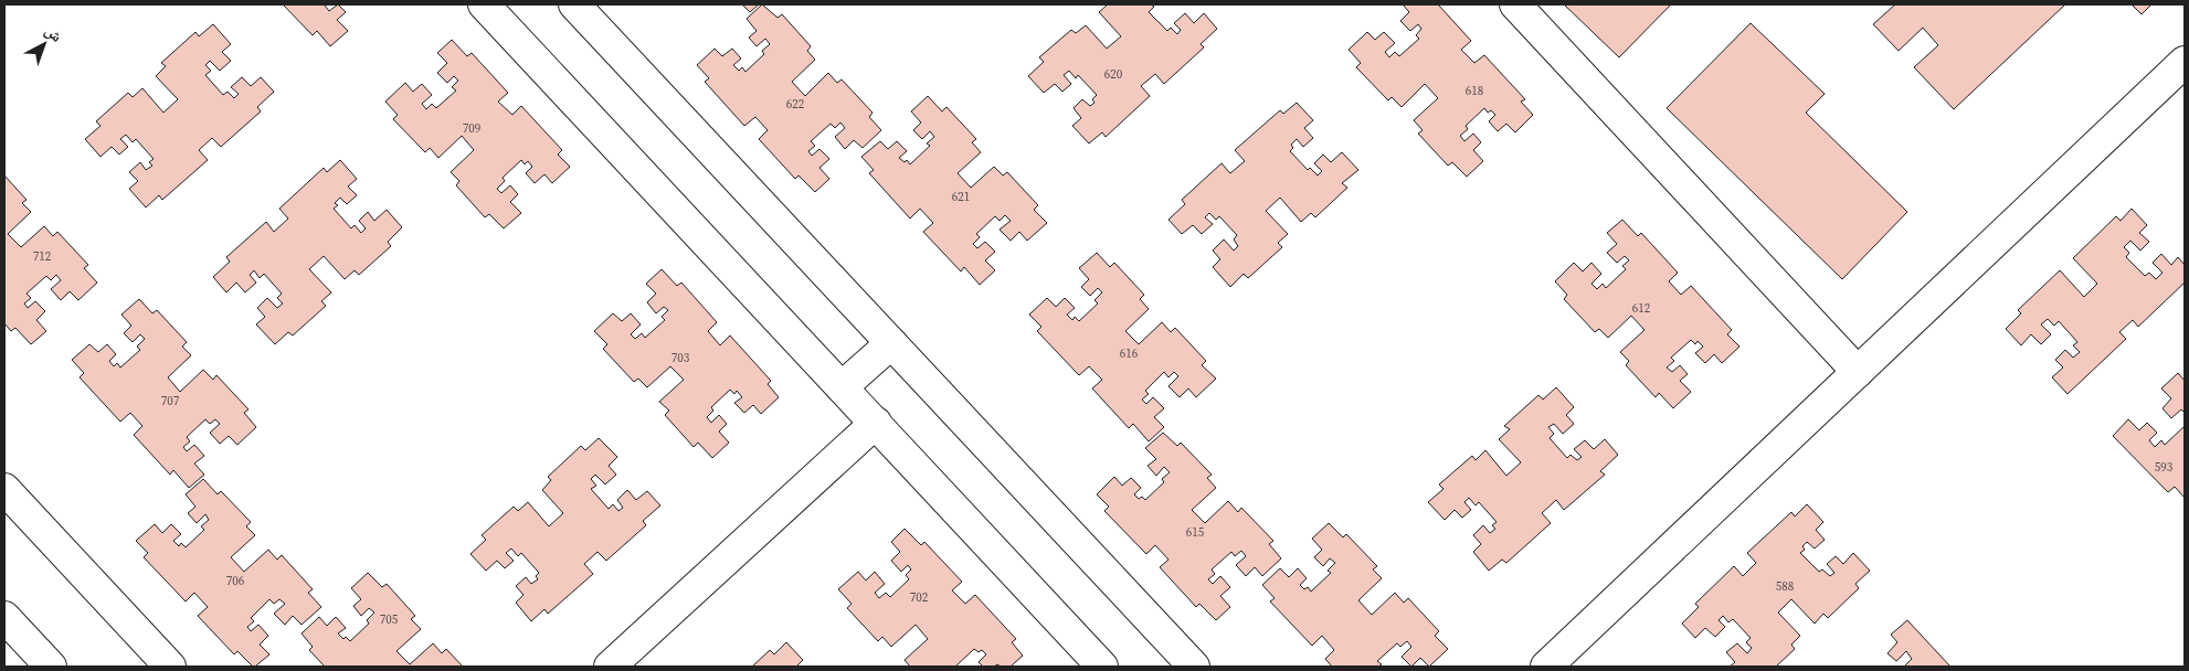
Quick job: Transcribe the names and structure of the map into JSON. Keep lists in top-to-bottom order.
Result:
{
  "house_numbers": [
    "620",
    "618",
    "622",
    "709",
    "621",
    "712",
    "612",
    "616",
    "703",
    "707",
    "593",
    "615",
    "706",
    "588",
    "702",
    "705"
  ],
  "north": "top right"
}
